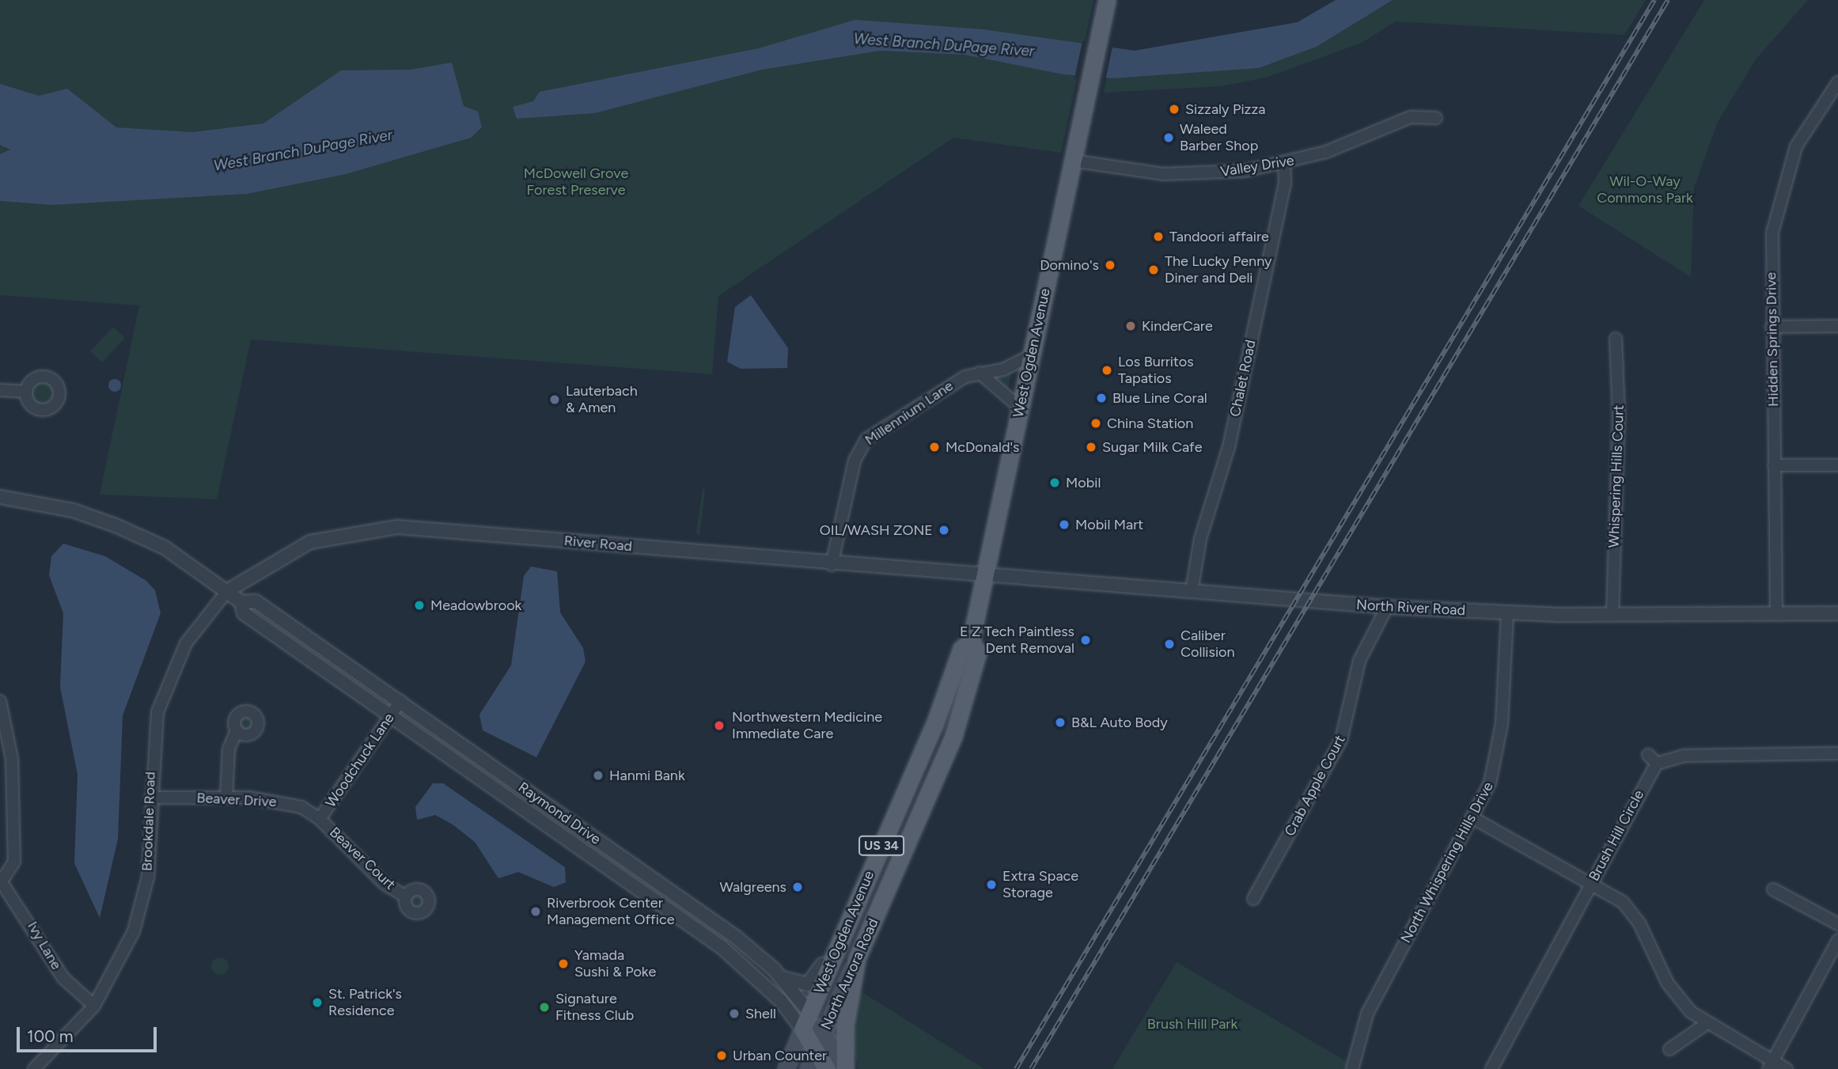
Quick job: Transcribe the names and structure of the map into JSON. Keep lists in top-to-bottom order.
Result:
{
  "streets": {
    "main road": [
      "West Ogden Avenue",
      "Raymond Drive",
      "US 34",
      "North Aurora Road"
    ],
    "street": [
      "Valley Drive",
      "Hidden Springs Drive",
      "Chalet Road",
      "Millennium Lane",
      "Whispering Hills Court",
      "River Road",
      "North River Road",
      "Woodchuck Lane",
      "Crab Apple Court",
      "Beaver Drive",
      "Brookdale Road",
      "Brush Hill Circle",
      "Beaver Court",
      "North Whispering Hills Drive",
      "Ivy Lane"
    ]
  },
  "crossings": [
    ["Valley Drive", "West Ogden Avenue"],
    ["Valley Drive", "Chalet Road"],
    ["Hidden Springs Drive", "North River Road"],
    ["West Ogden Avenue", "Millennium Lane"],
    ["West Ogden Avenue", "River Road"],
    ["West Ogden Avenue", "North River Road"],
    ["West Ogden Avenue", "Raymond Drive"],
    ["West Ogden Avenue", "North Aurora Road"],
    ["Chalet Road", "North River Road"],
    ["Millennium Lane", "River Road"],
    ["Whispering Hills Court", "North River Road"],
    ["River Road", "North River Road"],
    ["River Road", "Raymond Drive"],
    ["River Road", "Brookdale Road"],
    ["North River Road", "Crab Apple Court"],
    ["North River Road", "North Whispering Hills Drive"],
    ["Woodchuck Lane", "Beaver Drive"],
    ["Woodchuck Lane", "Raymond Drive"],
    ["Woodchuck Lane", "Beaver Court"],
    ["Beaver Drive", "Brookdale Road"],
    ["Beaver Drive", "Beaver Court"],
    ["Raymond Drive", "Brookdale Road"],
    ["Raymond Drive", "North Aurora Road"],
    ["Brookdale Road", "Ivy Lane"]
  ],
  "water": ["West Branch DuPage River"],
  "parks": ["McDowell Grove Forest Preserve", "Wil-O-Way Commons Park", "Brush Hill Park"],
  "places": [
    "Sizzaly Pizza",
    "Waleed Barber Shop",
    "Tandoori affaire",
    "Domino's",
    "The Lucky Penny Diner and Deli",
    "KinderCare",
    "Los Burritos Tapatios",
    "Blue Line Coral",
    "Lauterbach & Amen",
    "China Station",
    "McDonald's",
    "Sugar Milk Cafe",
    "Mobil",
    "Mobil Mart",
    "OIL/WASH ZONE",
    "Meadowbrook",
    "E Z Tech Paintless Dent Removal",
    "Caliber Collision",
    "B&L Auto Body",
    "Northwestern Medicine Immediate Care",
    "Hanmi Bank",
    "Extra Space Storage",
    "Walgreens",
    "Riverbrook Center Management Office",
    "Yamada Sushi & Poke",
    "St. Patrick's Residence",
    "Signature Fitness Club",
    "Shell",
    "Urban Counter"
  ],
  "scale_bar": "100 m"
}
